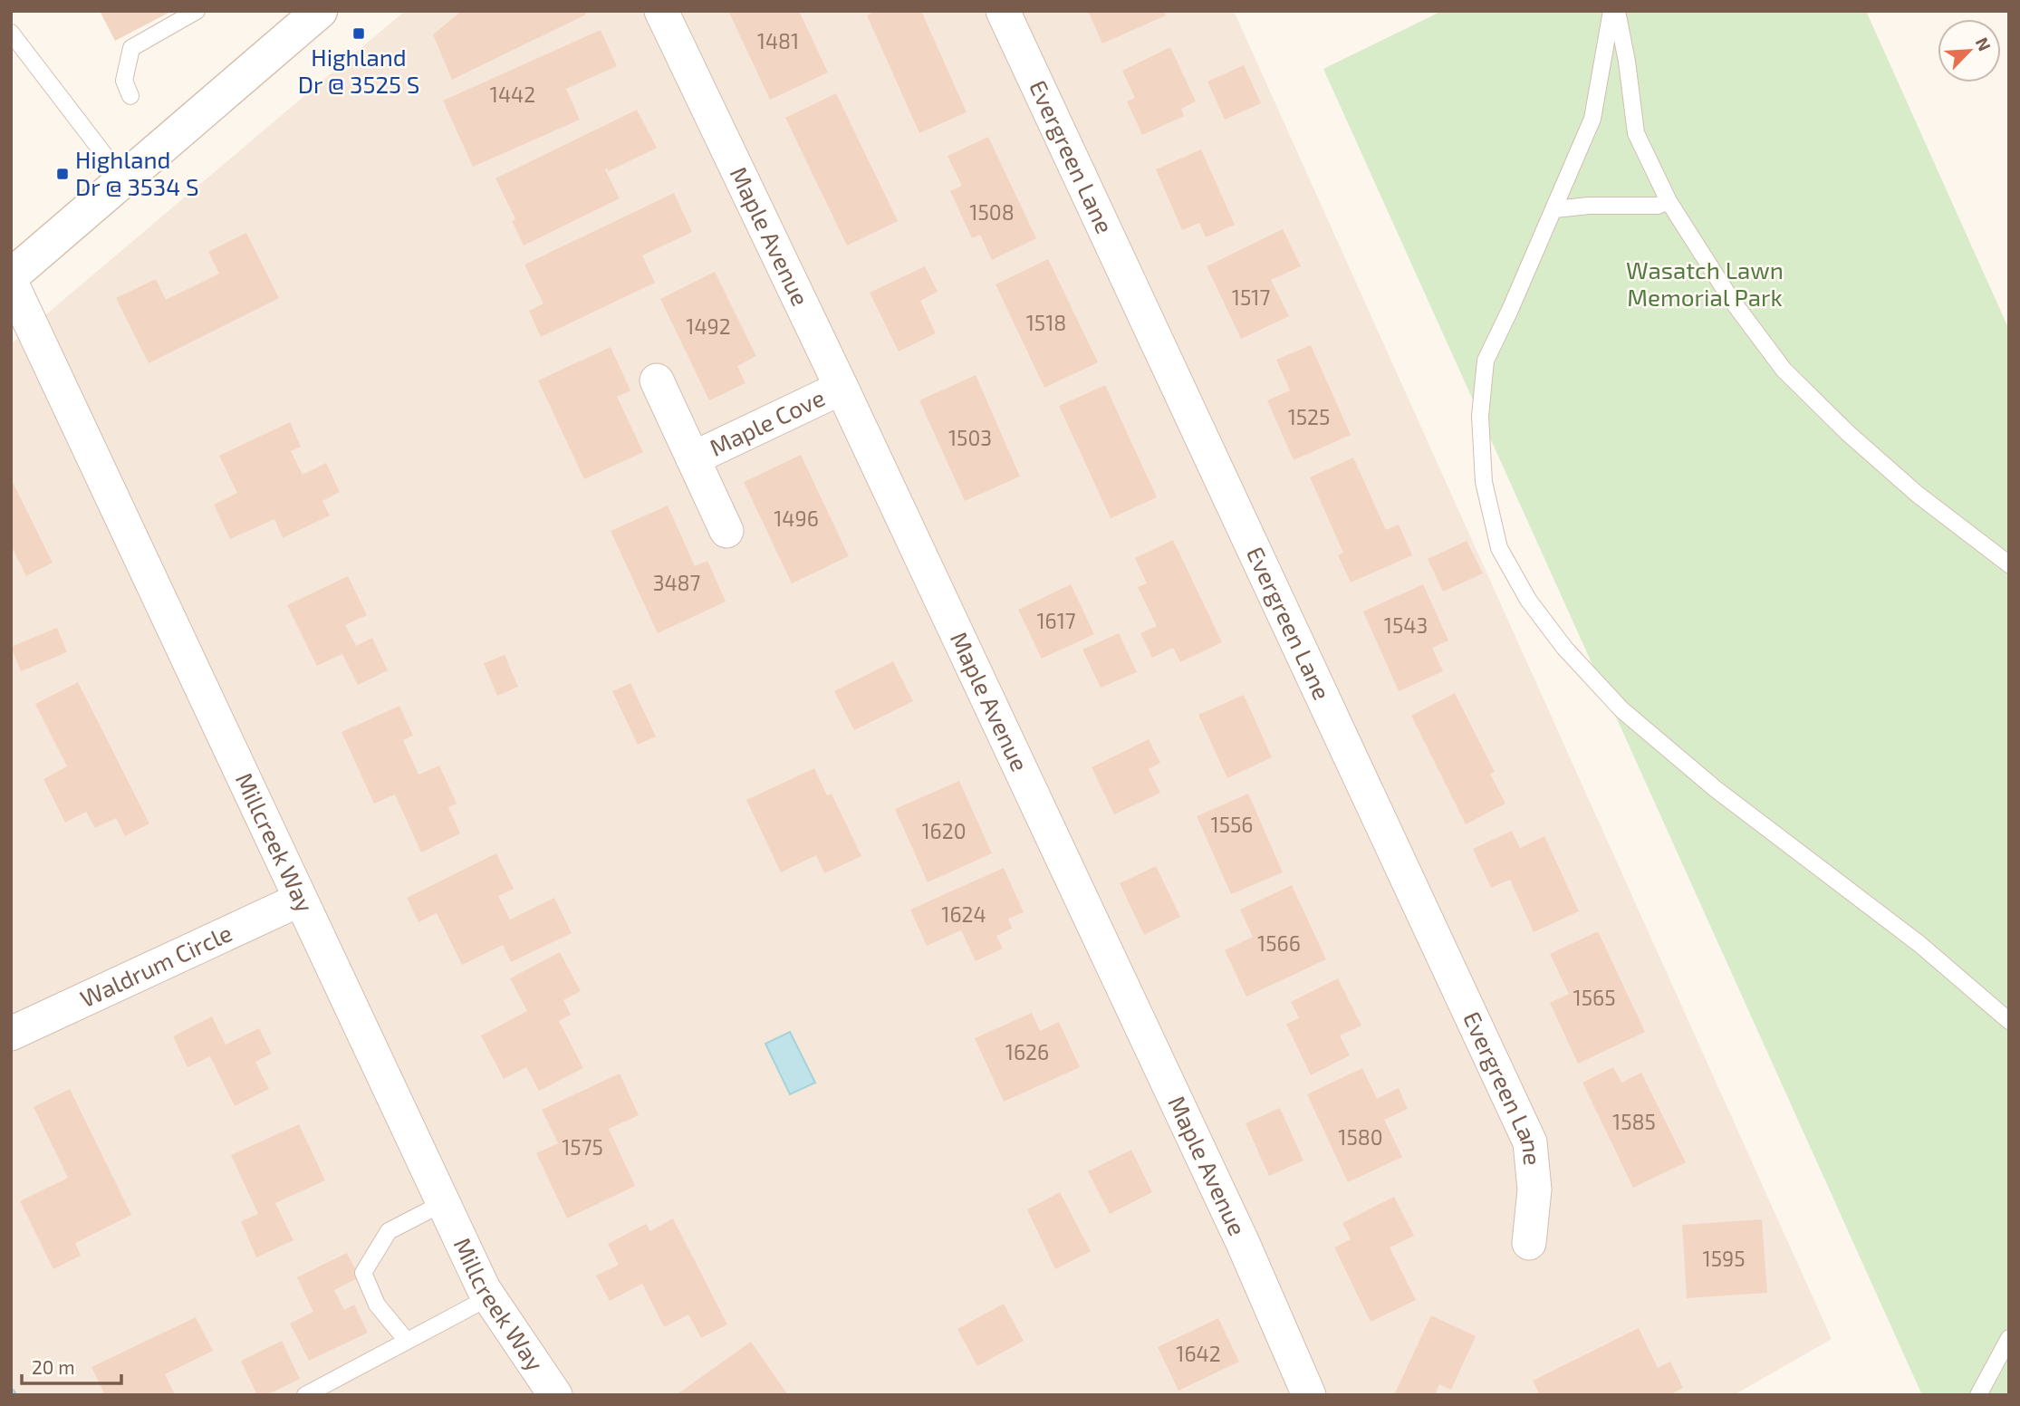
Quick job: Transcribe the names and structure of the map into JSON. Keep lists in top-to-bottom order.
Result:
{
  "streets": {
    "street": [
      "Evergreen Lane",
      "Maple Avenue",
      "Maple Cove",
      "Millcreek Way",
      "Waldrum Circle"
    ]
  },
  "crossings": [
    ["Maple Avenue", "Maple Cove"],
    ["Millcreek Way", "Waldrum Circle"]
  ],
  "parks": ["Wasatch Lawn Memorial Park"],
  "places": {
    "transit": ["Highland Dr @ 3525 S", "Highland Dr @ 3534 S"]
  },
  "house_numbers": [
    "1481",
    "1442",
    "1508",
    "1517",
    "1518",
    "1492",
    "1525",
    "1503",
    "1496",
    "3487",
    "1617",
    "1543",
    "1556",
    "1620",
    "1624",
    "1566",
    "1565",
    "1626",
    "1585",
    "1580",
    "1575",
    "1595",
    "1642"
  ],
  "scale_bar": "20 m",
  "north": "top right"
}
